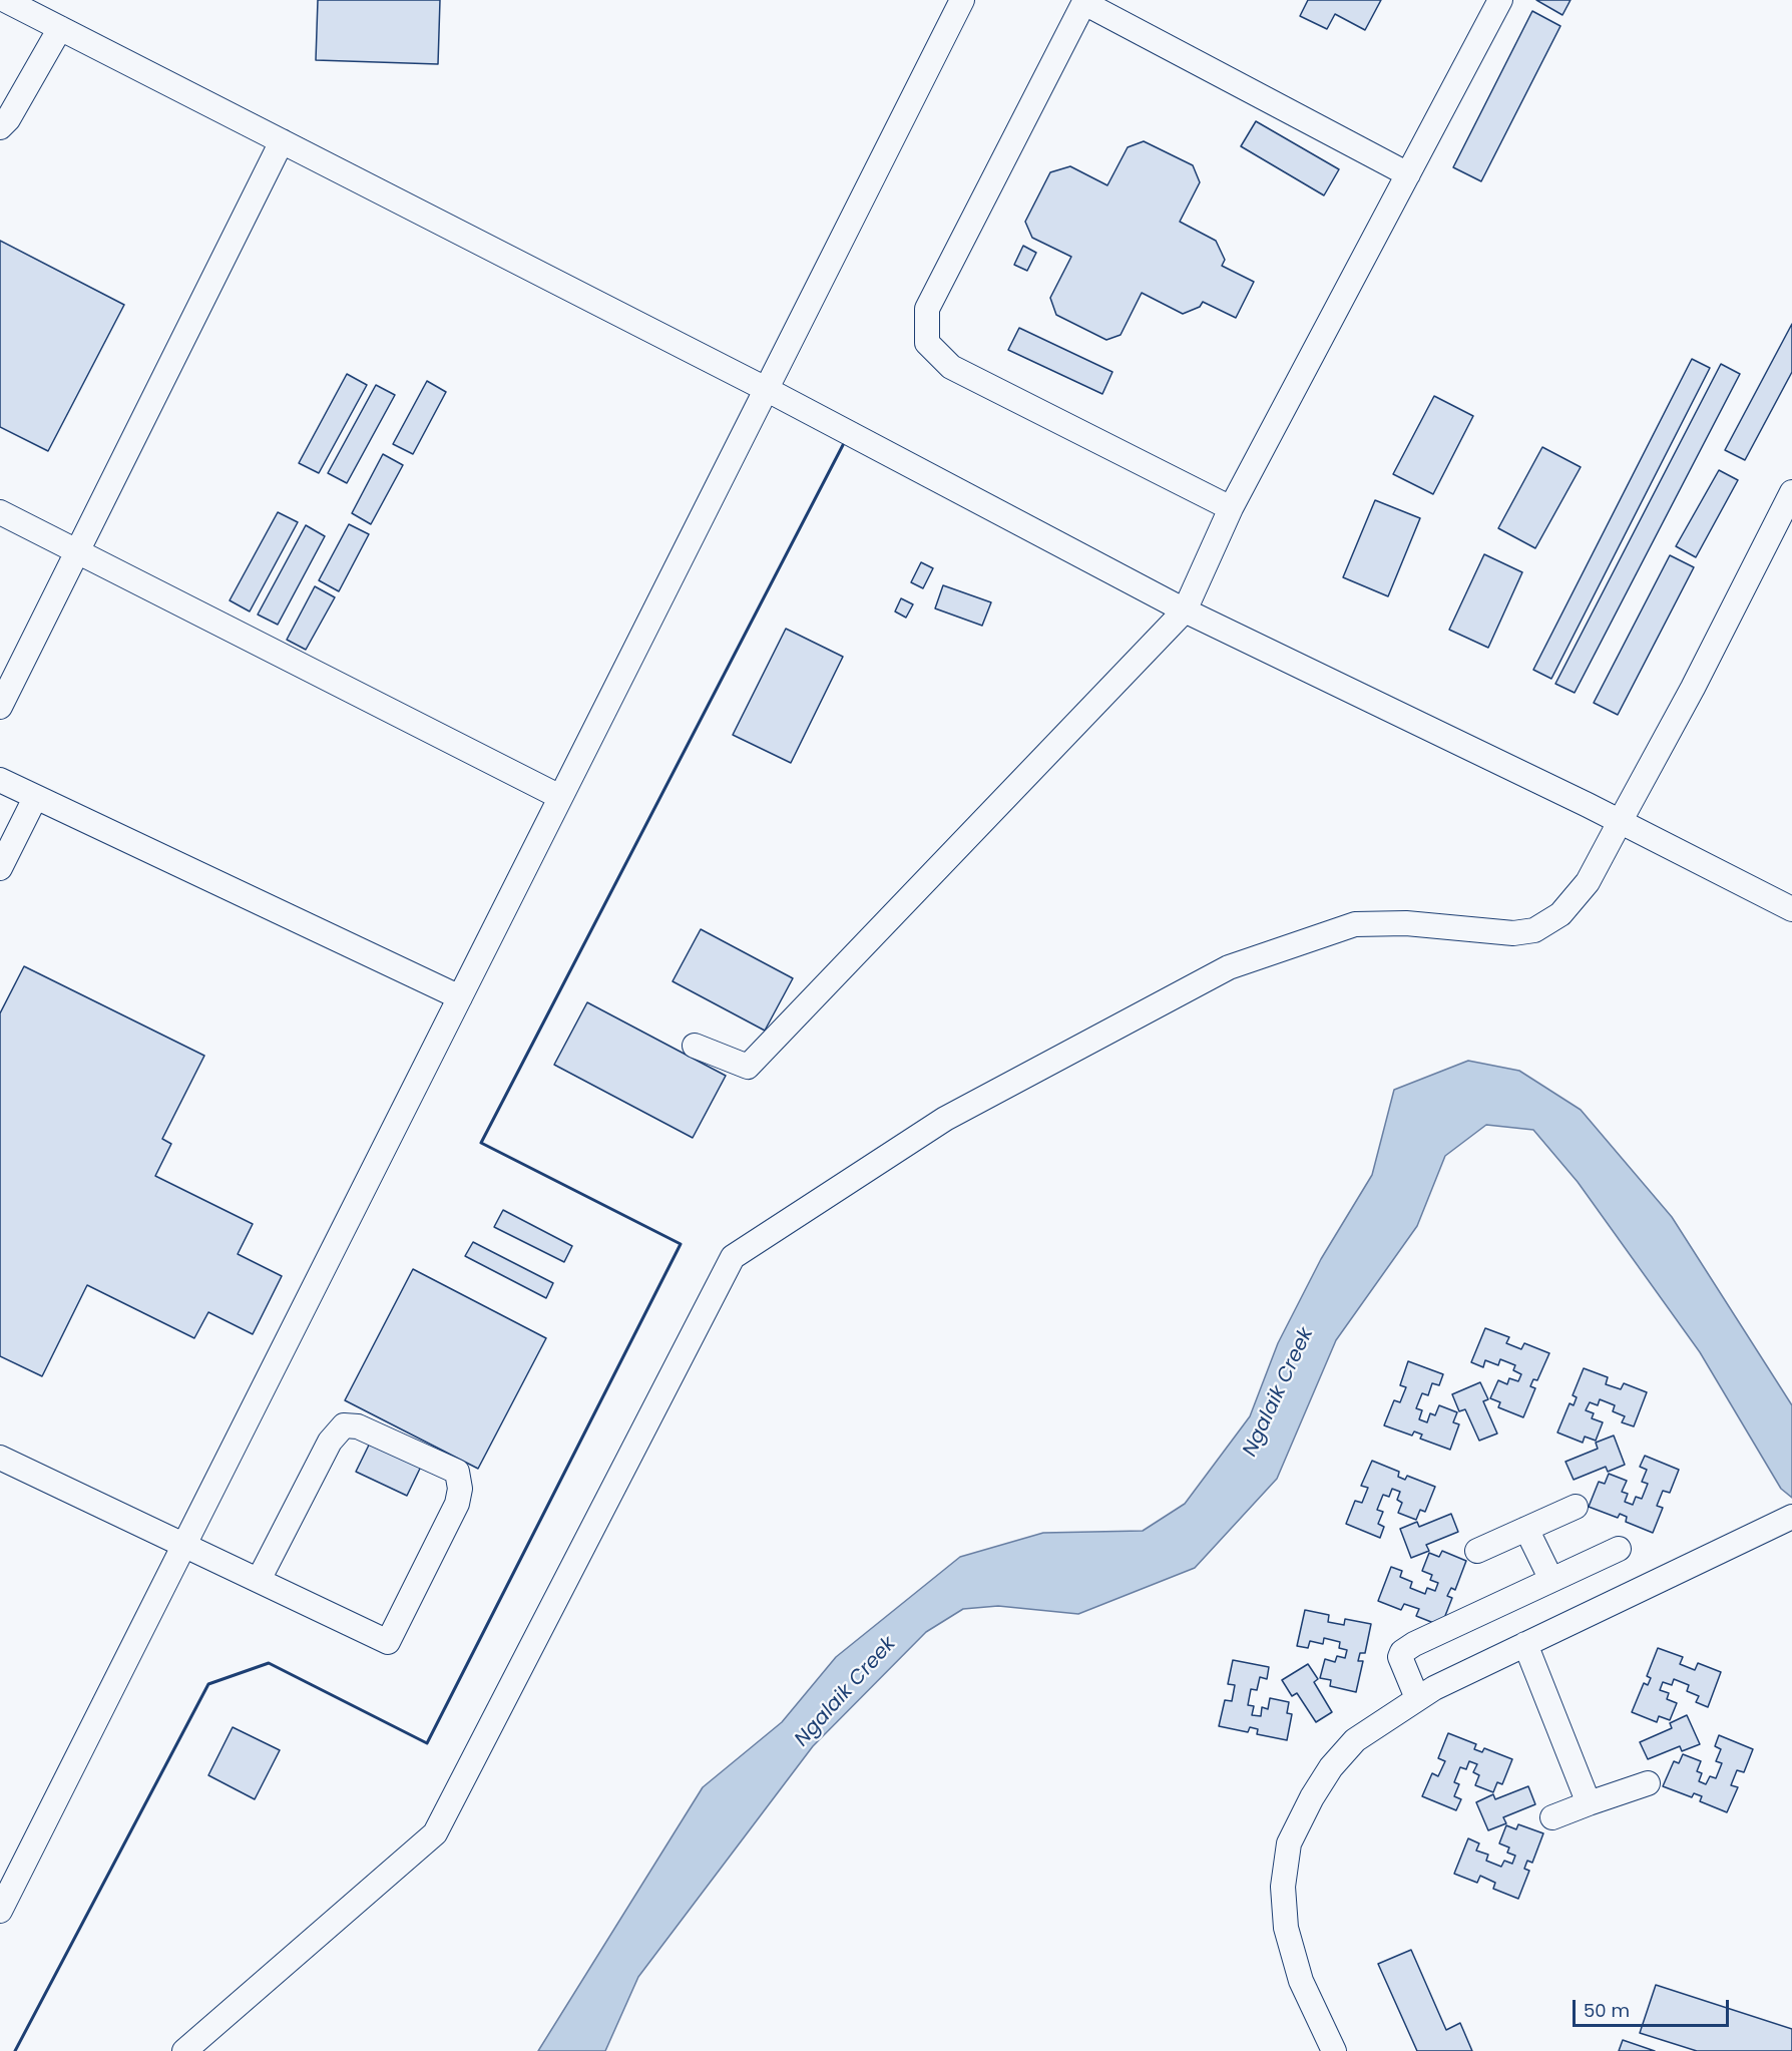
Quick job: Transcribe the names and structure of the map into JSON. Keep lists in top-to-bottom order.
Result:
{
  "water": ["Ngalaik Creek"],
  "scale_bar": "50 m"
}
